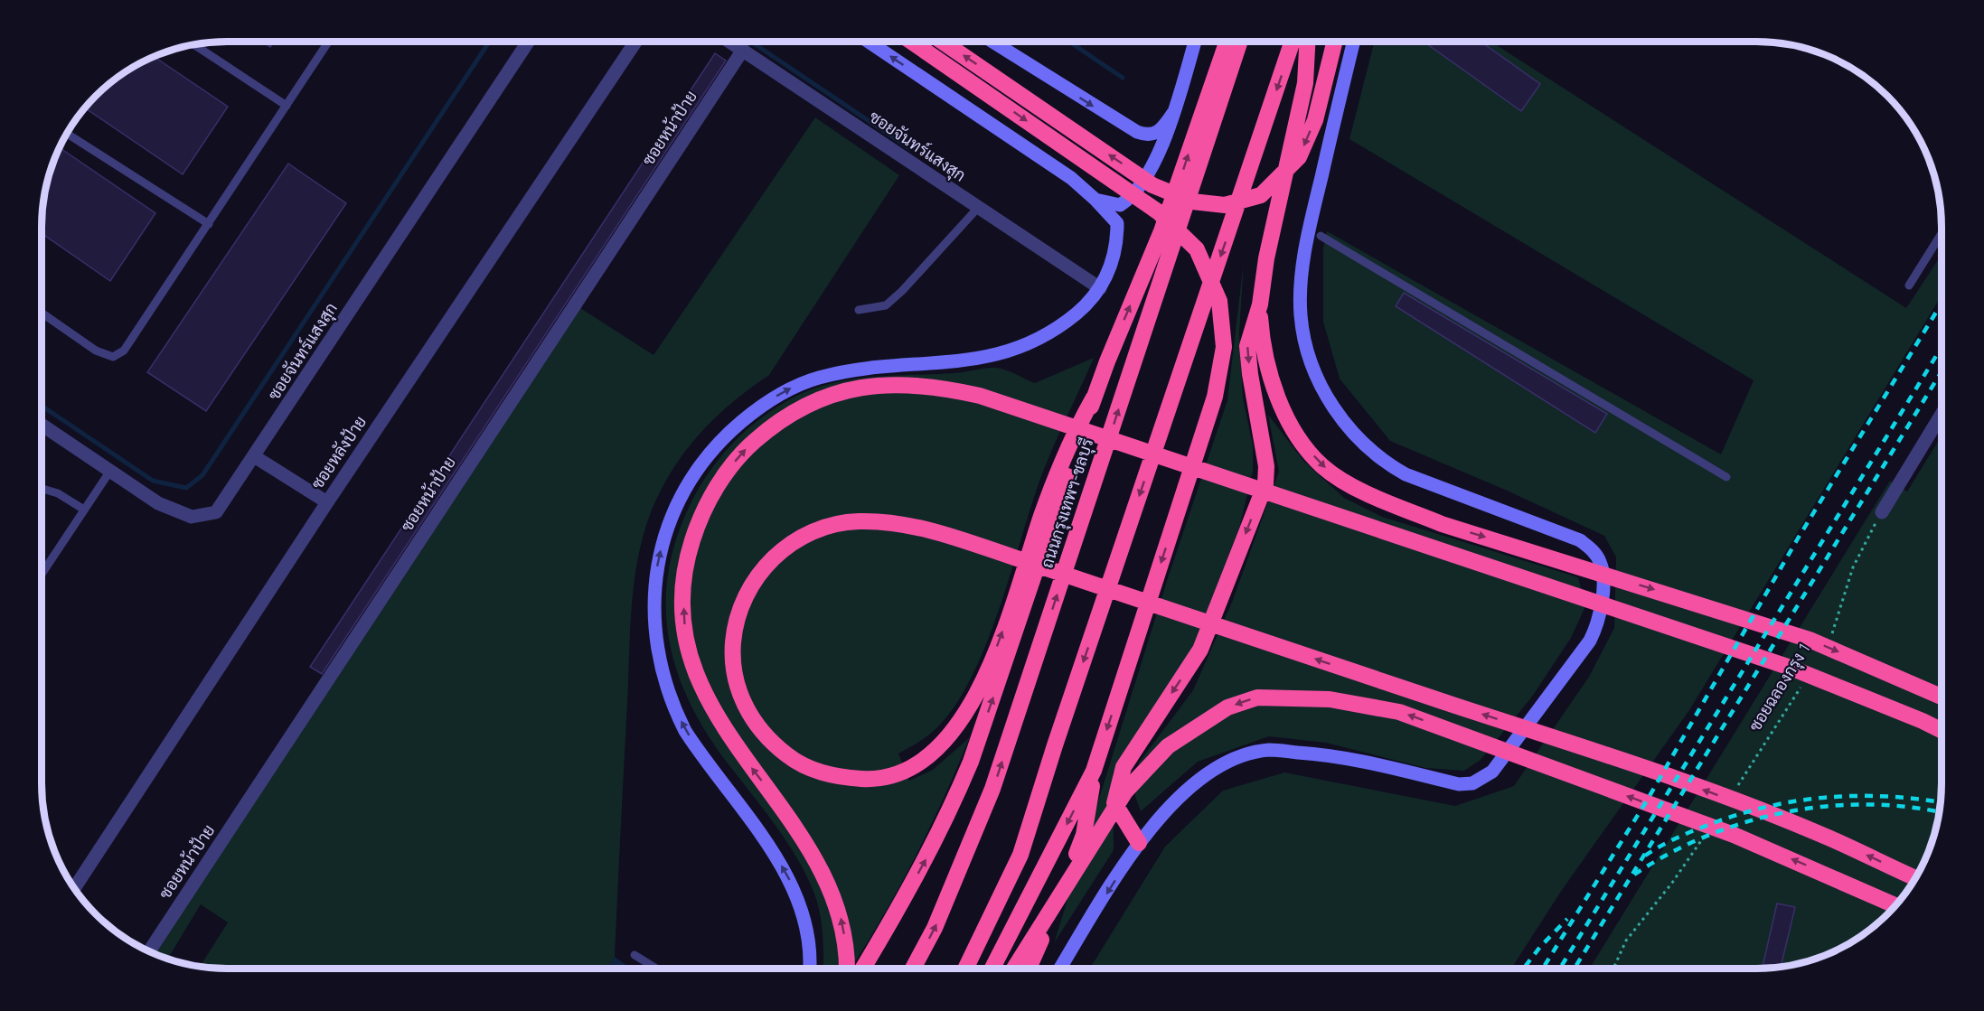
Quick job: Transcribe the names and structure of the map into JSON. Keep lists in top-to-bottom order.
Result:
{
  "streets": {
    "highway": ["ถนนกรุงเทพฯ-ชลบุรี"],
    "street": ["ซอยหน้าป้าย", "ซอยจันทร์แสงสุก", "ซอยหลังป้าย"],
    "path": ["ซอยฉลองกรุง 1"]
  },
  "crossings": [
    ["ซอยหน้าป้าย", "ซอยจันทร์แสงสุก"]
  ]
}
